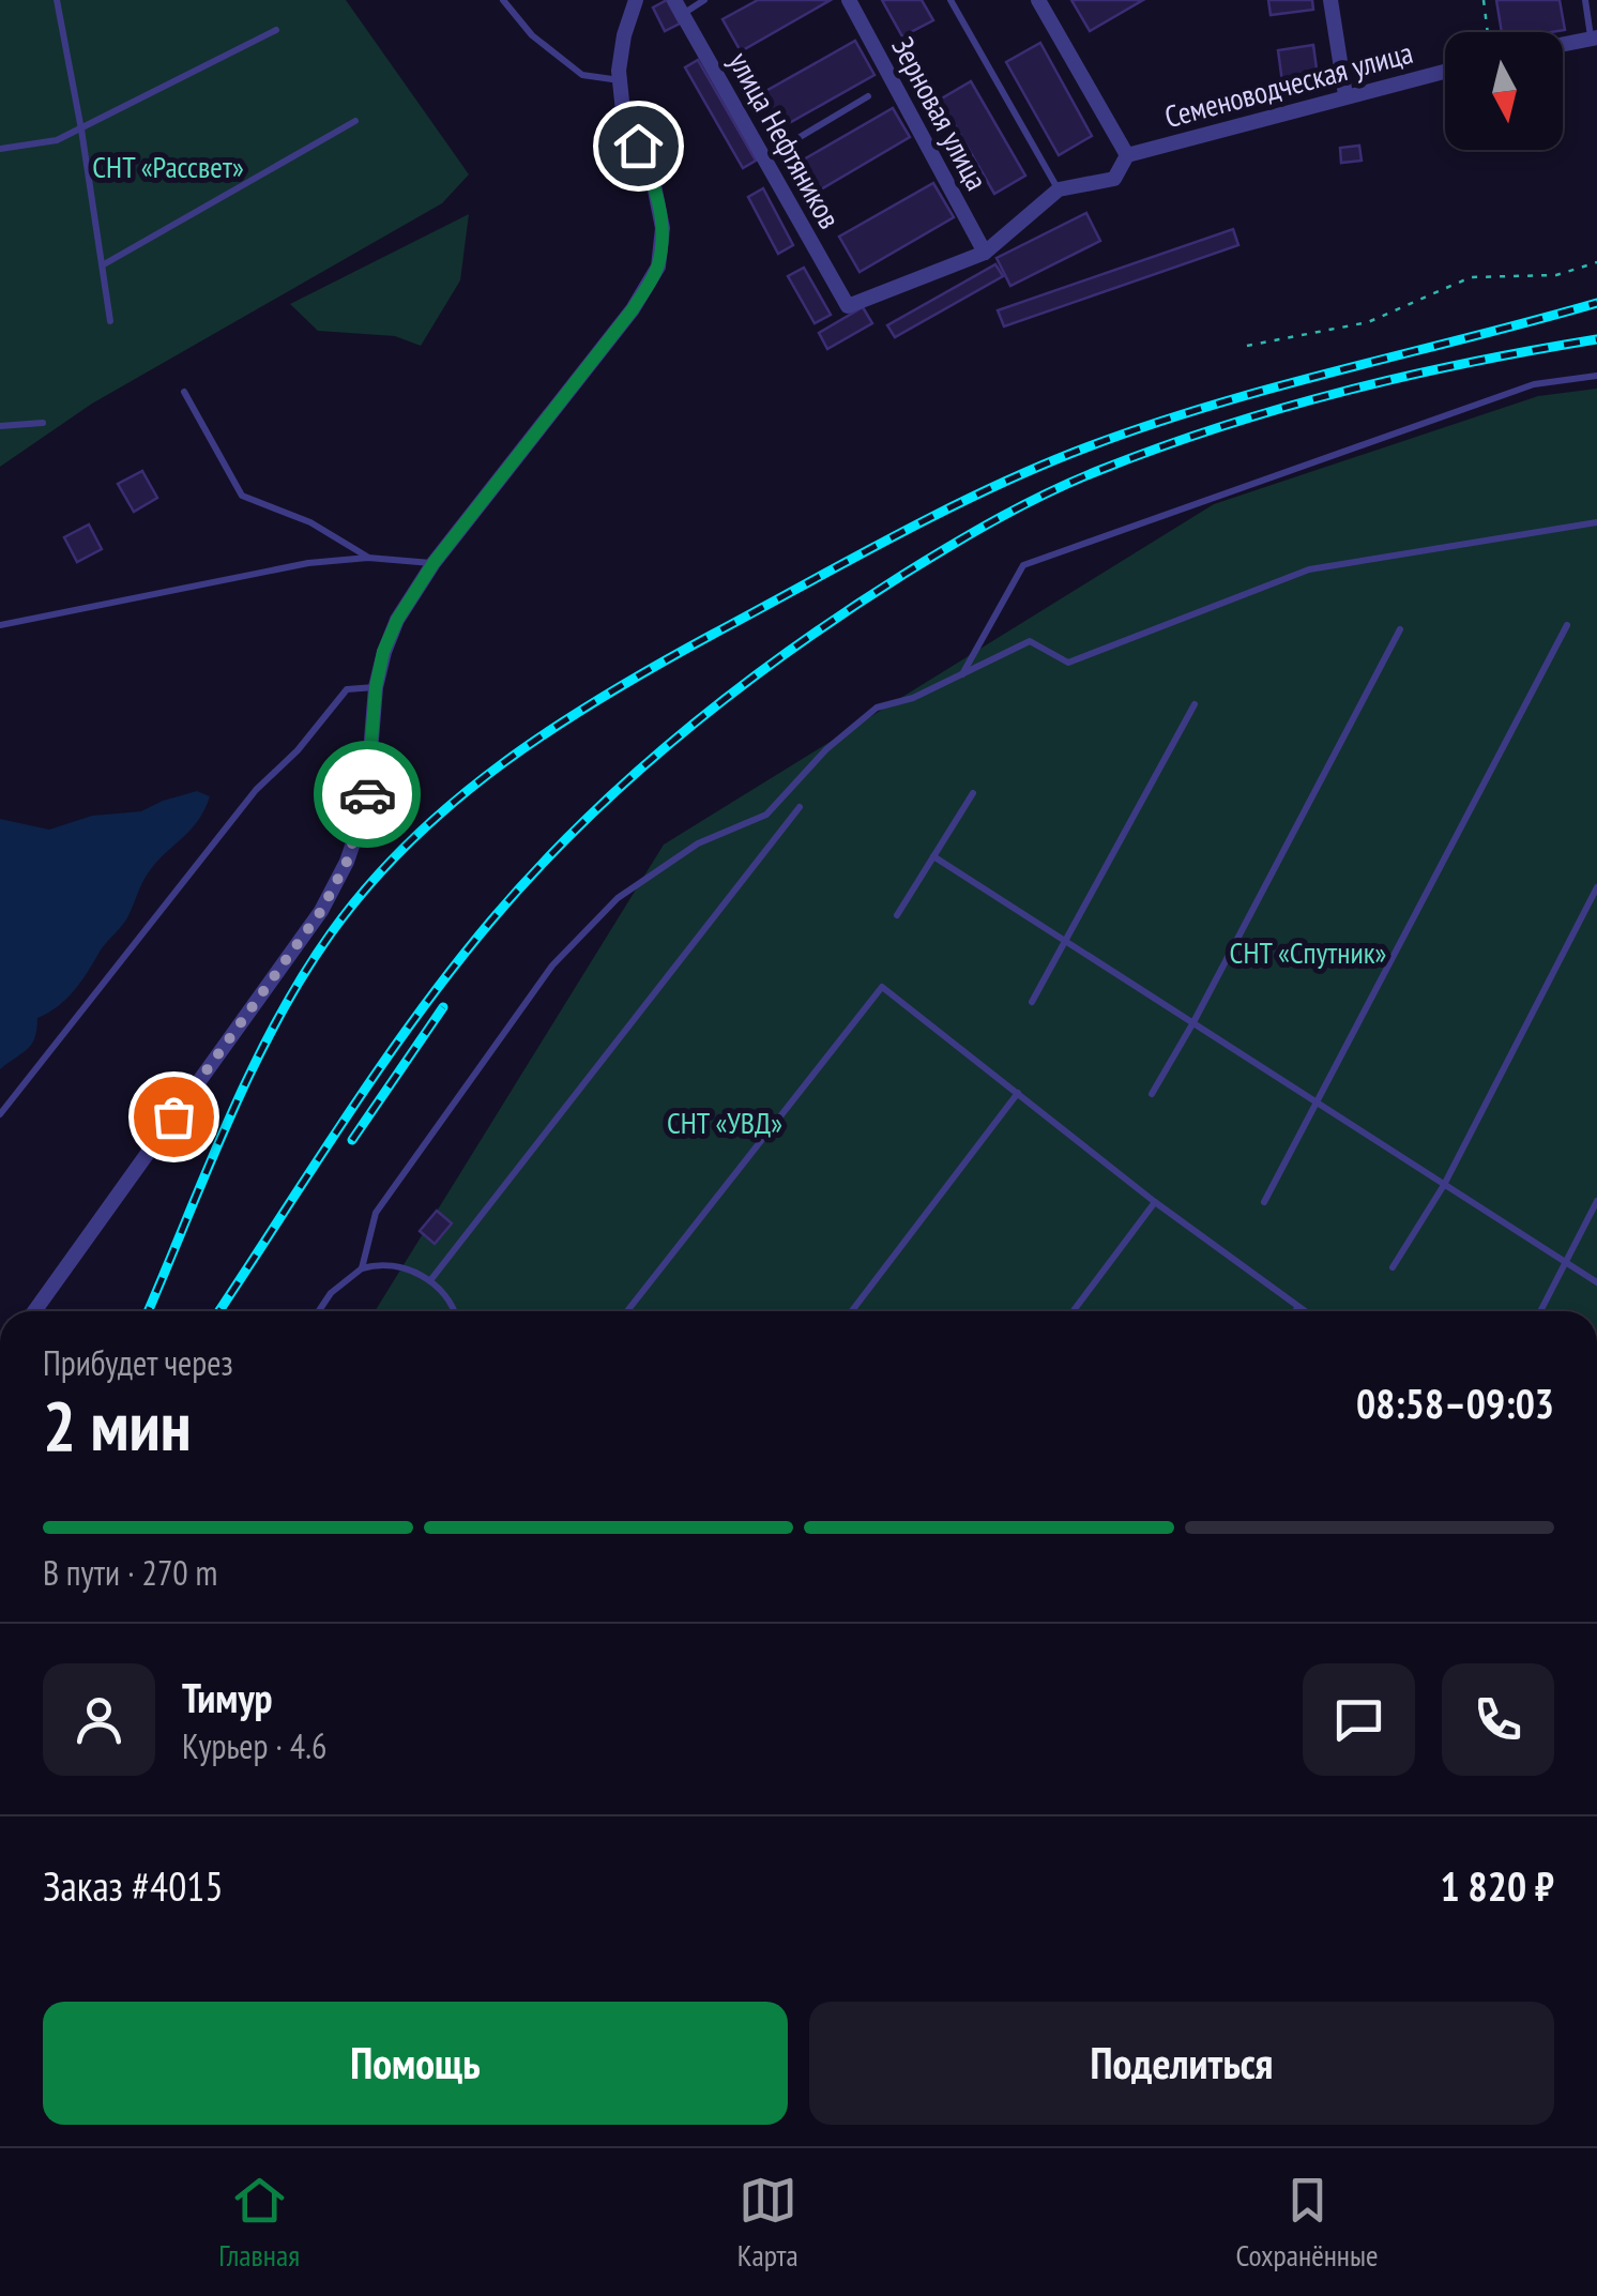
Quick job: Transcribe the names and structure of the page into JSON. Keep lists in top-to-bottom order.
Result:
{
  "streets": {
    "street": ["Семеноводческая улица", "Зерновая улица", "улица Нефтяников"]
  },
  "crossings": [
    ["Зерновая улица", "улица Нефтяников"]
  ],
  "parks": ["СНТ «Рассвет»", "СНТ «Спутник»", "СНТ «УВД»"],
  "north": "bottom",
  "page": {
    "heading": ["2 мин", "Прибудет через", "08:58–09:03"],
    "panel": [
      "Тимур",
      "Курьер · 4.6",
      "Заказ #4015",
      "1 820 ₽"
    ],
    "bar": "В пути · 270 m",
    "buttons": ["Помощь", "Поделиться"],
    "tabs": ["Главная", "Карта", "Сохранённые"]
  }
}
